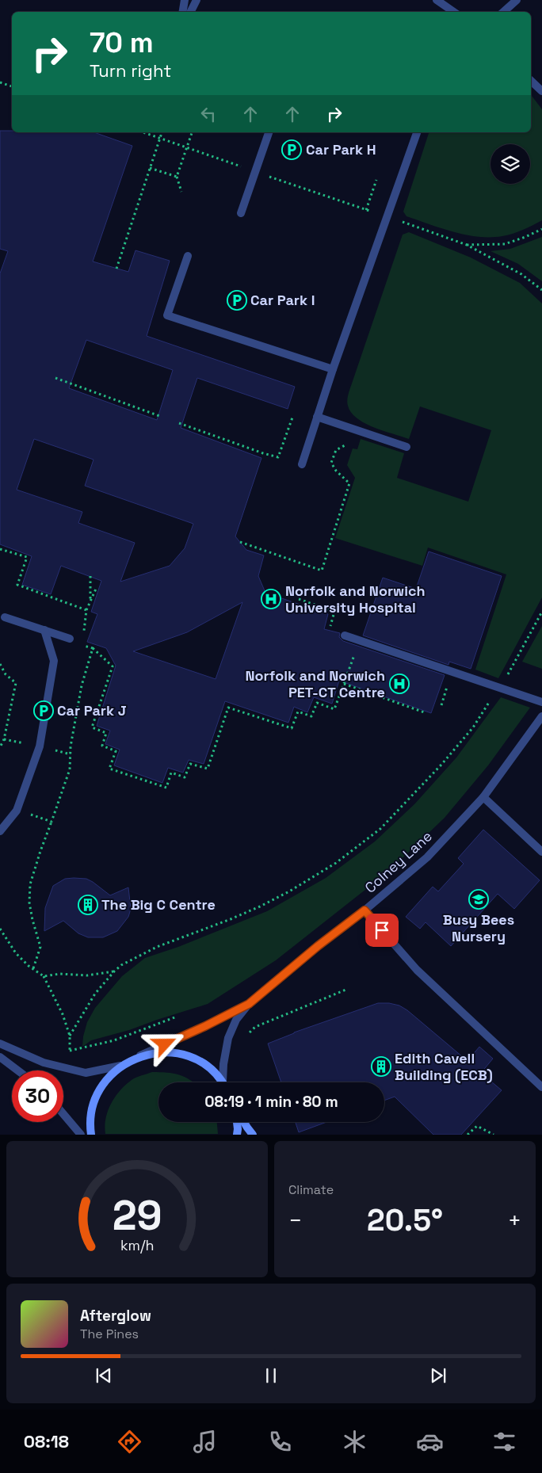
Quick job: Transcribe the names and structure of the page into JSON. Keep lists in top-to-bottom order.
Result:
{
  "streets": {
    "street": ["Colney Lane"]
  },
  "places": {
    "parking": ["Car Park H", "Car Park I", "Car Park J"],
    "hospital": ["Norfolk and Norwich University Hospital", "Norfolk and Norwich PET-CT Centre"],
    "school or university": ["Busy Bees Nursery"],
    "building": ["The Big C Centre", "Edith Cavell Building (ECB)"]
  },
  "page": {
    "turn": ["70 m", "Turn right"],
    "limit": "30",
    "trip": "08:19 · 1 min · 80 m",
    "tile": "Climate",
    "heat": ["−", "20.5°", "+"],
    "song": ["Afterglow", "The Pines"],
    "tabs": "08:18",
    "gauge": ["29", "km/h"]
  }
}
